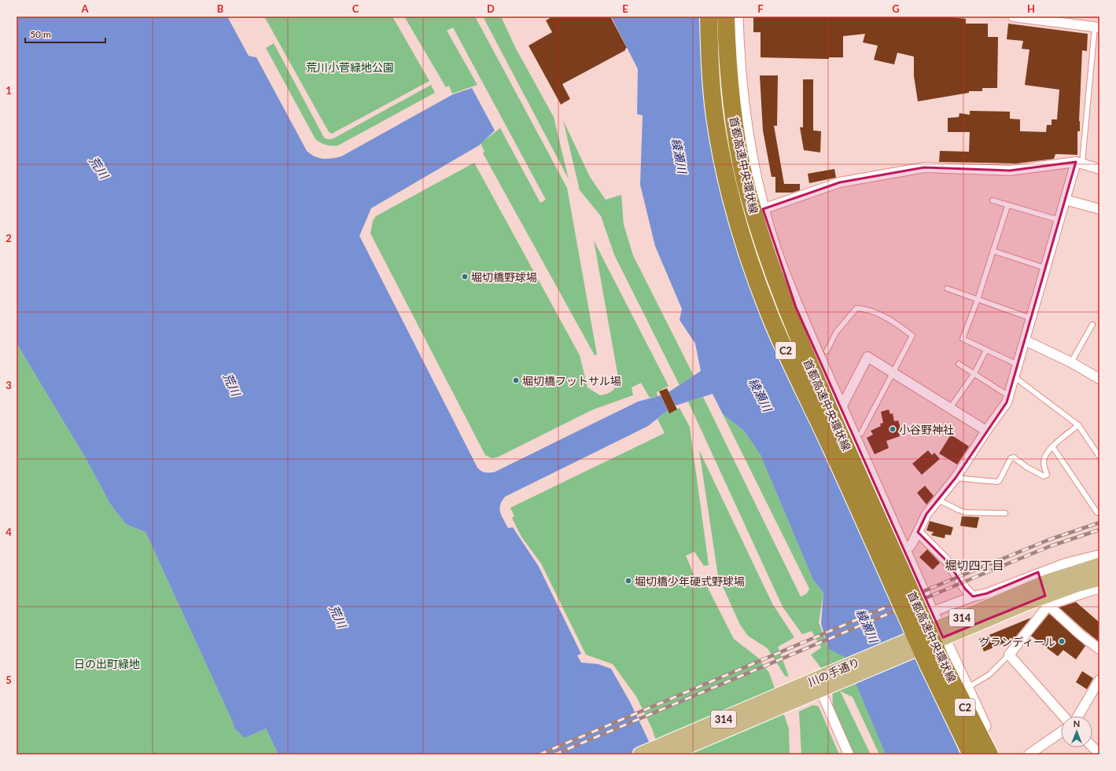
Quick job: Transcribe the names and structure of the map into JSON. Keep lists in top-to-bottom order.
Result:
{
  "streets": {
    "highway": ["首都高速中央環状線", "C2"],
    "main road": ["314", "川の手通り"]
  },
  "districts": ["堀切四丁目"],
  "water": ["綾瀬川", "荒川"],
  "parks": ["荒川小菅緑地公園", "日の出町緑地"],
  "places": [
    "堀切橋野球場",
    "堀切橋フットサル場",
    "小谷野神社",
    "堀切橋少年硬式野球場",
    "グランディール"
  ],
  "scale_bar": "50 m",
  "north": "top",
  "grid": {
    "columns": [
      "A",
      "B",
      "C",
      "D",
      "E",
      "F",
      "G",
      "H"
    ],
    "rows": [
      "1",
      "2",
      "3",
      "4",
      "5"
    ]
  }
}
